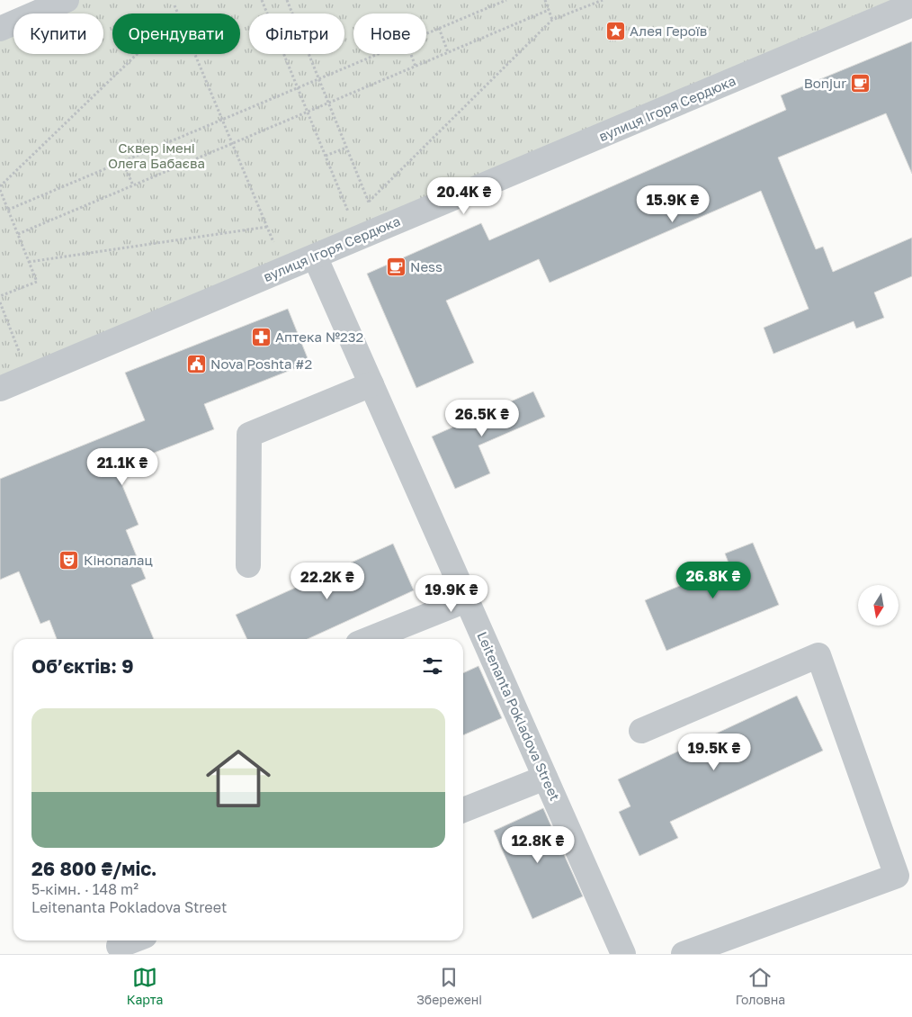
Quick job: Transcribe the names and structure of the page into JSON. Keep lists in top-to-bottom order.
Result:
{
  "streets": {
    "street": ["вулиця Ігоря Сердюка", "Leitenanta Pokladova Street"]
  },
  "crossings": [
    ["вулиця Ігоря Сердюка", "Leitenanta Pokladova Street"]
  ],
  "parks": ["Сквер імені Олега Бабаєва"],
  "places": {
    "place": ["Алея Героїв"],
    "cafe": ["Bonjur", "Ness"],
    "pharmacy": ["Аптека №232"],
    "public building": ["Nova Poshta #2"],
    "theatre": ["Кінопалац"]
  },
  "north": "bottom",
  "page": {
    "chip": [
      "Купити",
      "Орендувати",
      "Фільтри",
      "Нове"
    ],
    "price": [
      "20.4K ₴",
      "15.9K ₴",
      "26.5K ₴",
      "21.1K ₴",
      "26.8K ₴",
      "22.2K ₴",
      "19.9K ₴",
      "19.5K ₴",
      "12.8K ₴"
    ],
    "heading": "Об’єктів: 9",
    "list": [
      {
        "name": "26 800 ₴/міс.",
        "note": "5-кімн. · 148 m² · Leitenanta Pokladova Street"
      }
    ],
    "tabs": ["Карта", "Збережені", "Головна"]
  }
}
